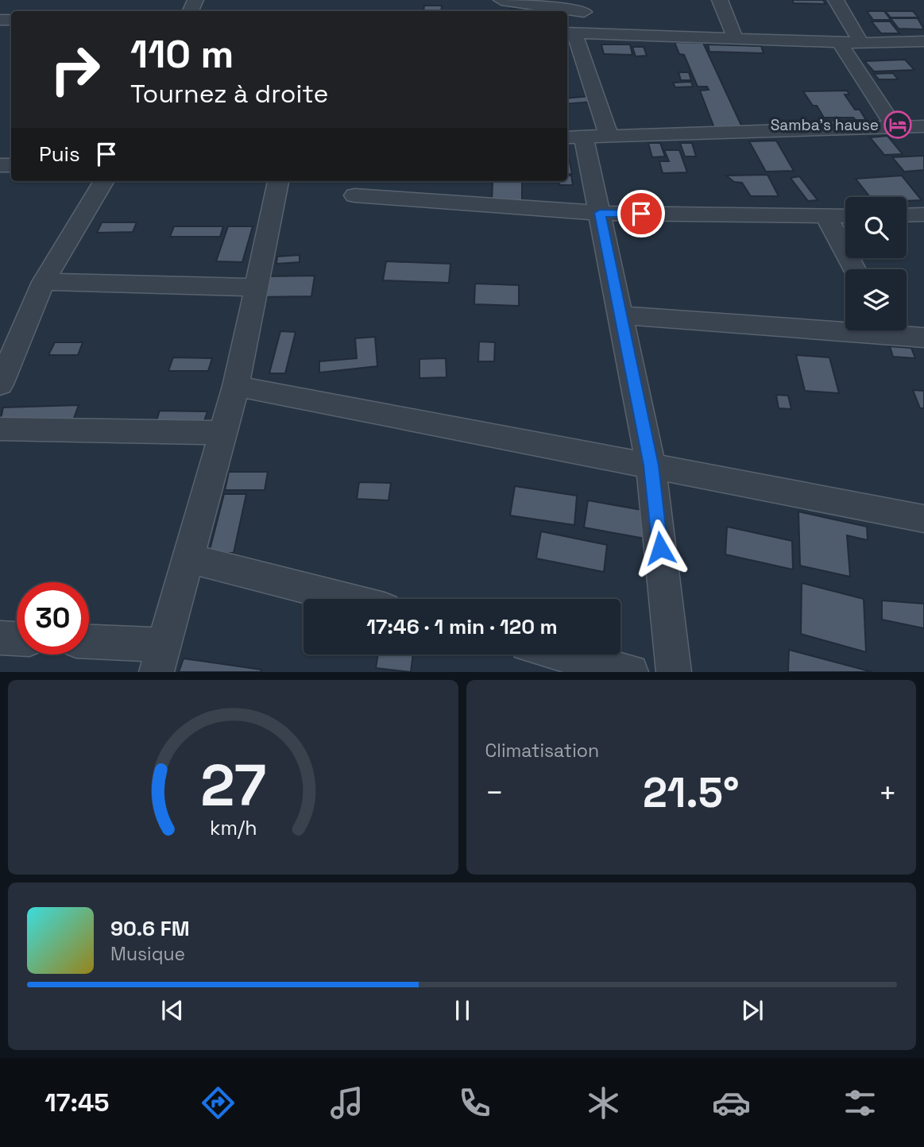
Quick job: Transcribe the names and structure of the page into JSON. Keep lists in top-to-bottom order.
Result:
{
  "places": {
    "hotel": ["Samba's hause"]
  },
  "page": {
    "turn": ["110 m", "Tournez à droite"],
    "then": "Puis",
    "limit": "30",
    "trip": "17:46 · 1 min · 120 m",
    "tile": "Climatisation",
    "heat": ["−", "21.5°", "+"],
    "song": ["90.6 FM", "Musique"],
    "tabs": "17:45",
    "gauge": ["27", "km/h"]
  }
}
